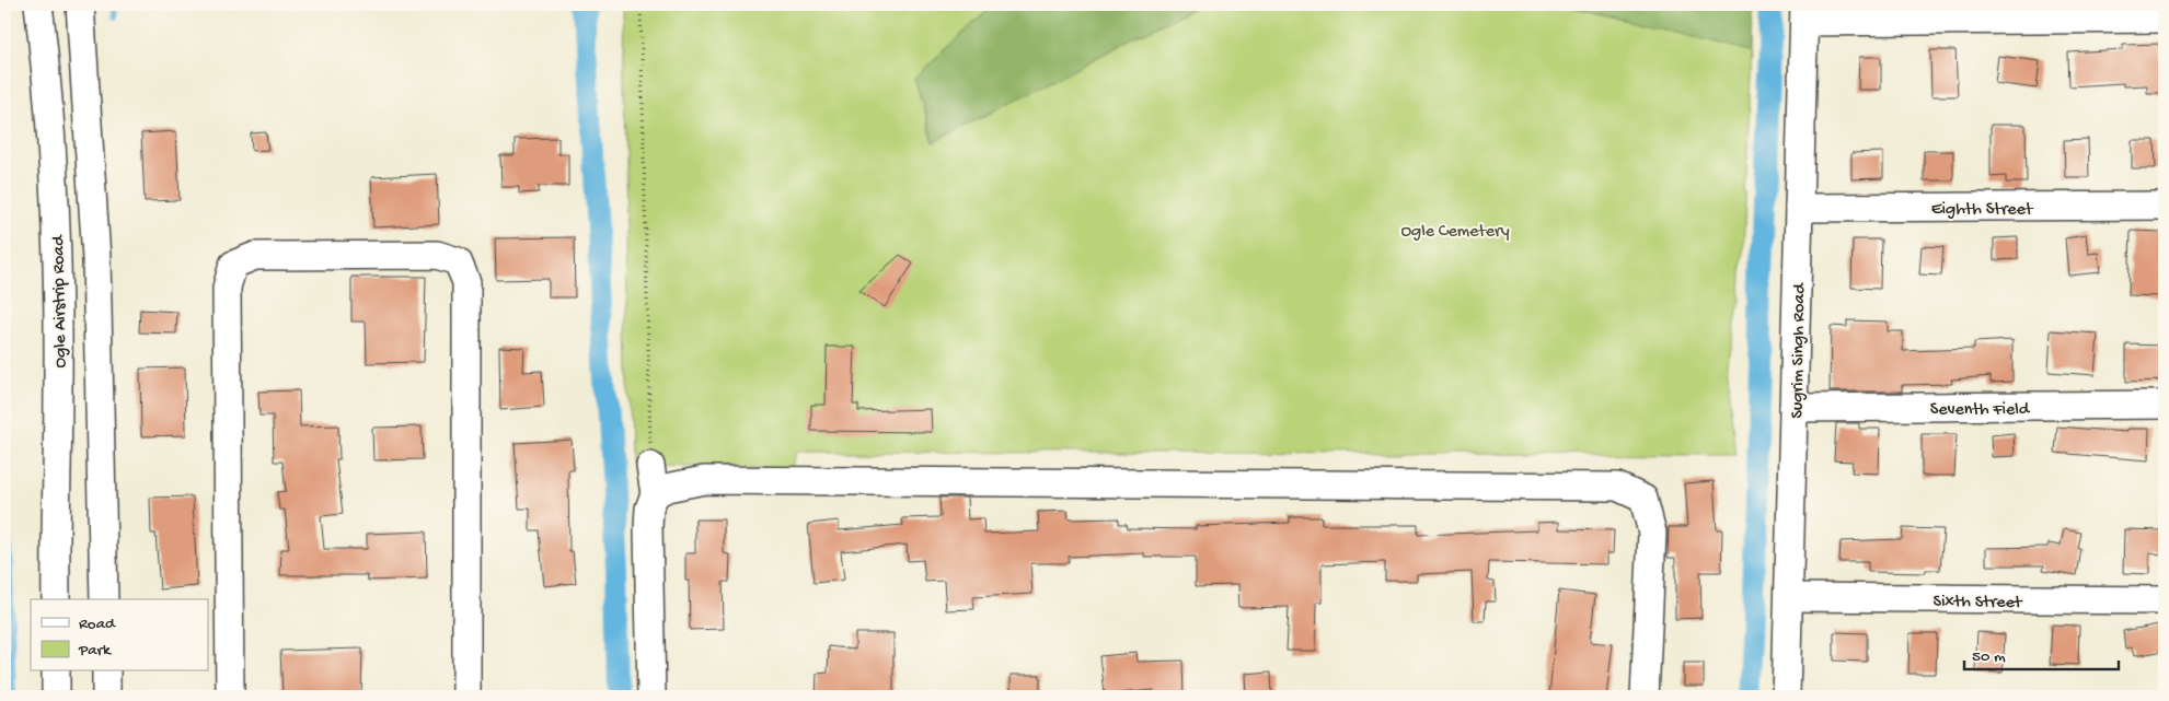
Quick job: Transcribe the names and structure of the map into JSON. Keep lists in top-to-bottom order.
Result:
{
  "streets": {
    "street": [
      "Eighth Street",
      "Ogle Airstrip Road",
      "Sugrim Singh Road",
      "Seventh Field",
      "Sixth Street"
    ]
  },
  "crossings": [
    ["Eighth Street", "Sugrim Singh Road"],
    ["Sugrim Singh Road", "Seventh Field"],
    ["Sugrim Singh Road", "Sixth Street"]
  ],
  "parks": ["Ogle Cemetery"],
  "legend": ["Road", "Park"],
  "scale_bar": "50 m"
}
